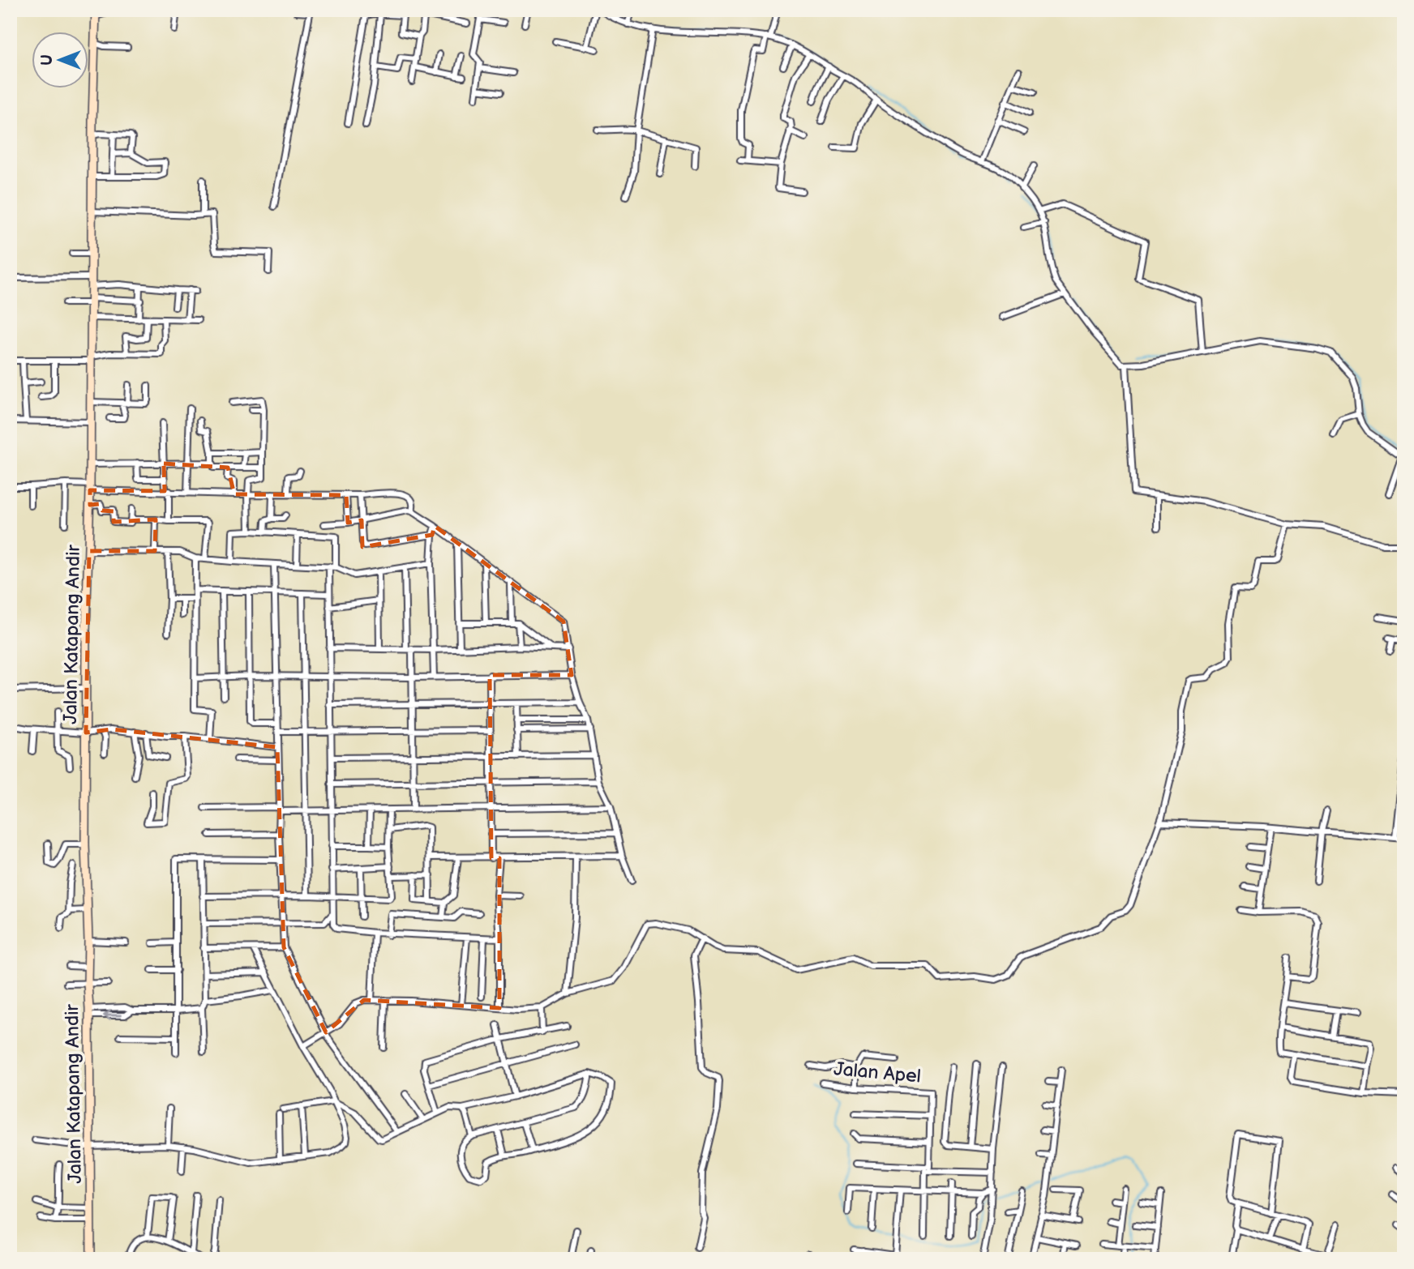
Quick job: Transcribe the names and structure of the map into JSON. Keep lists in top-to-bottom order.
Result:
{
  "streets": {
    "street": ["Jalan Katapang Andir", "Jalan Apel"]
  },
  "north": "left"
}
